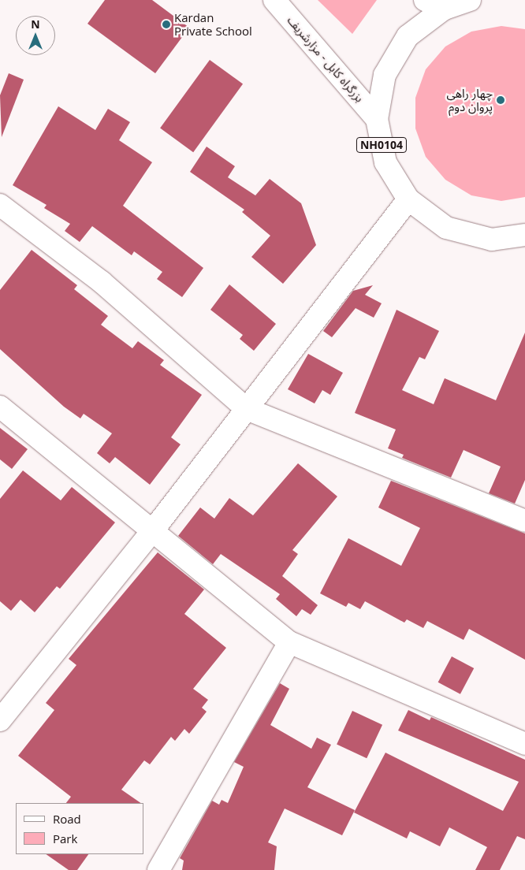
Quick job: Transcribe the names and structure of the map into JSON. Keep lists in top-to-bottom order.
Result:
{
  "streets": {
    "main road": ["بزرگراه کابل - مزارشریف", "NH0104"]
  },
  "crossings": [
    ["بزرگراه کابل - مزارشریف", "NH0104"]
  ],
  "places": ["Kardan Private School", "چهار راهی پروان دوم"],
  "legend": ["Road", "Park"],
  "north": "top"
}
